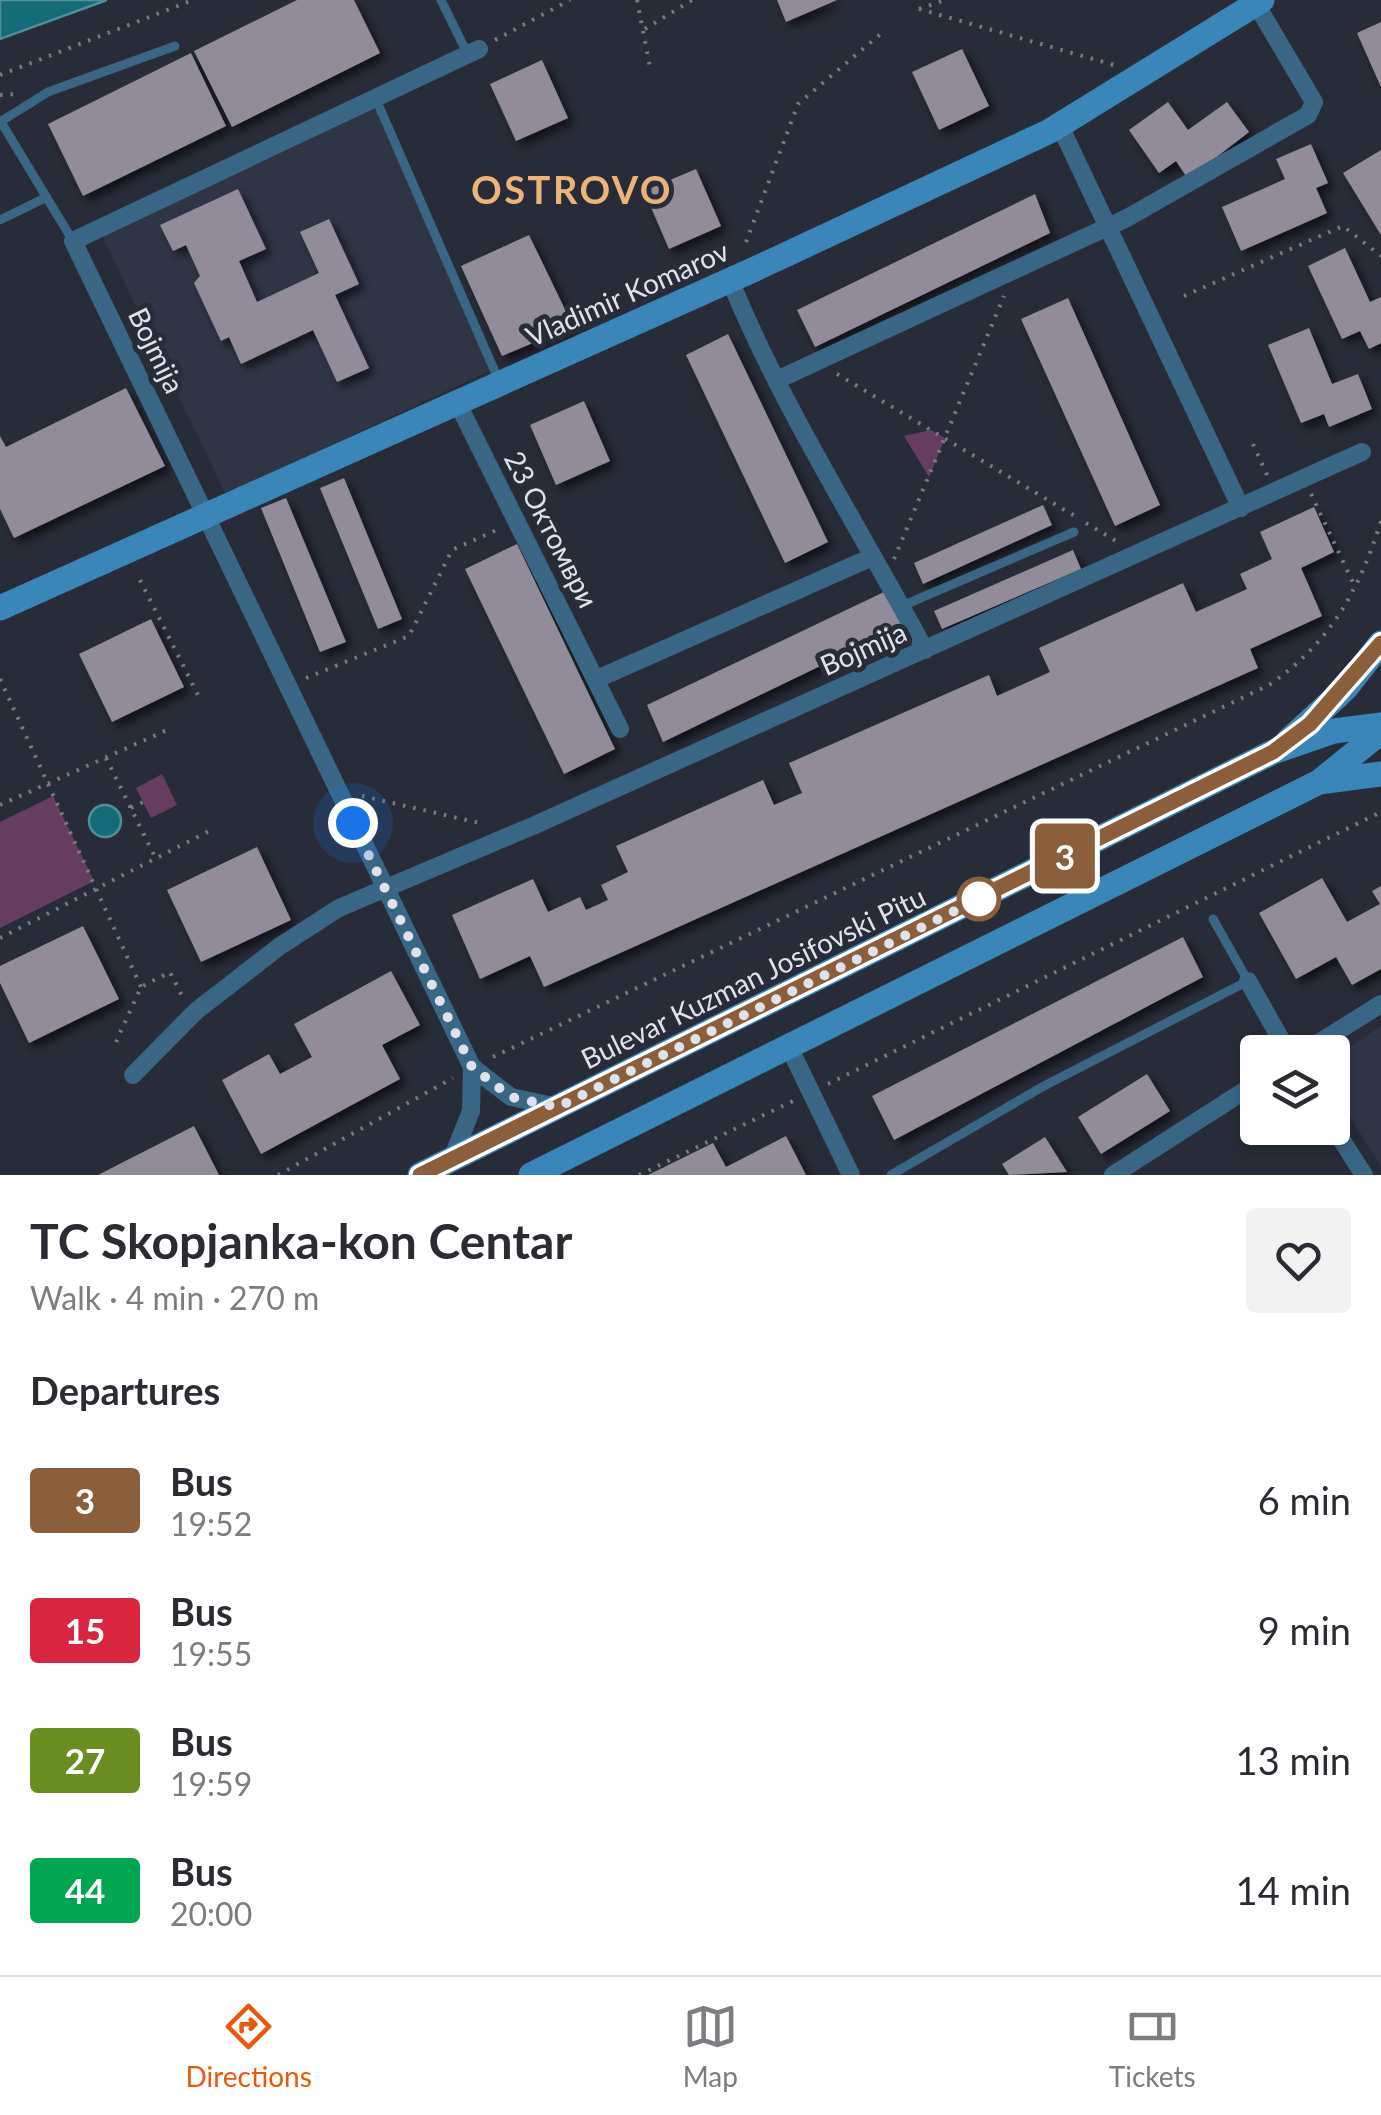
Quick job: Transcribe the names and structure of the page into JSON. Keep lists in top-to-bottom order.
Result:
{
  "streets": {
    "street": [
      "Vladimir Komarov",
      "Bojmija",
      "23 Октомври",
      "Bulevar Kuzman Josifovski Pitu"
    ]
  },
  "crossings": [
    ["Vladimir Komarov", "Bojmija"],
    ["Vladimir Komarov", "23 Октомври"]
  ],
  "districts": ["OSTROVO"],
  "lines": ["bus line 3"],
  "page": {
    "on_map": "3",
    "heading": [
      ["TC Skopjanka-kon Centar", "Walk · 4 min · 270 m"],
      "Departures"
    ],
    "list": [
      {
        "mark": "3",
        "name": "Bus",
        "note": "19:52",
        "value": "6 min"
      },
      {
        "mark": "15",
        "name": "Bus",
        "note": "19:55",
        "value": "9 min"
      },
      {
        "mark": "27",
        "name": "Bus",
        "note": "19:59",
        "value": "13 min"
      },
      {
        "mark": "44",
        "name": "Bus",
        "note": "20:00",
        "value": "14 min"
      }
    ],
    "tabs": ["Directions", "Map", "Tickets"]
  }
}
